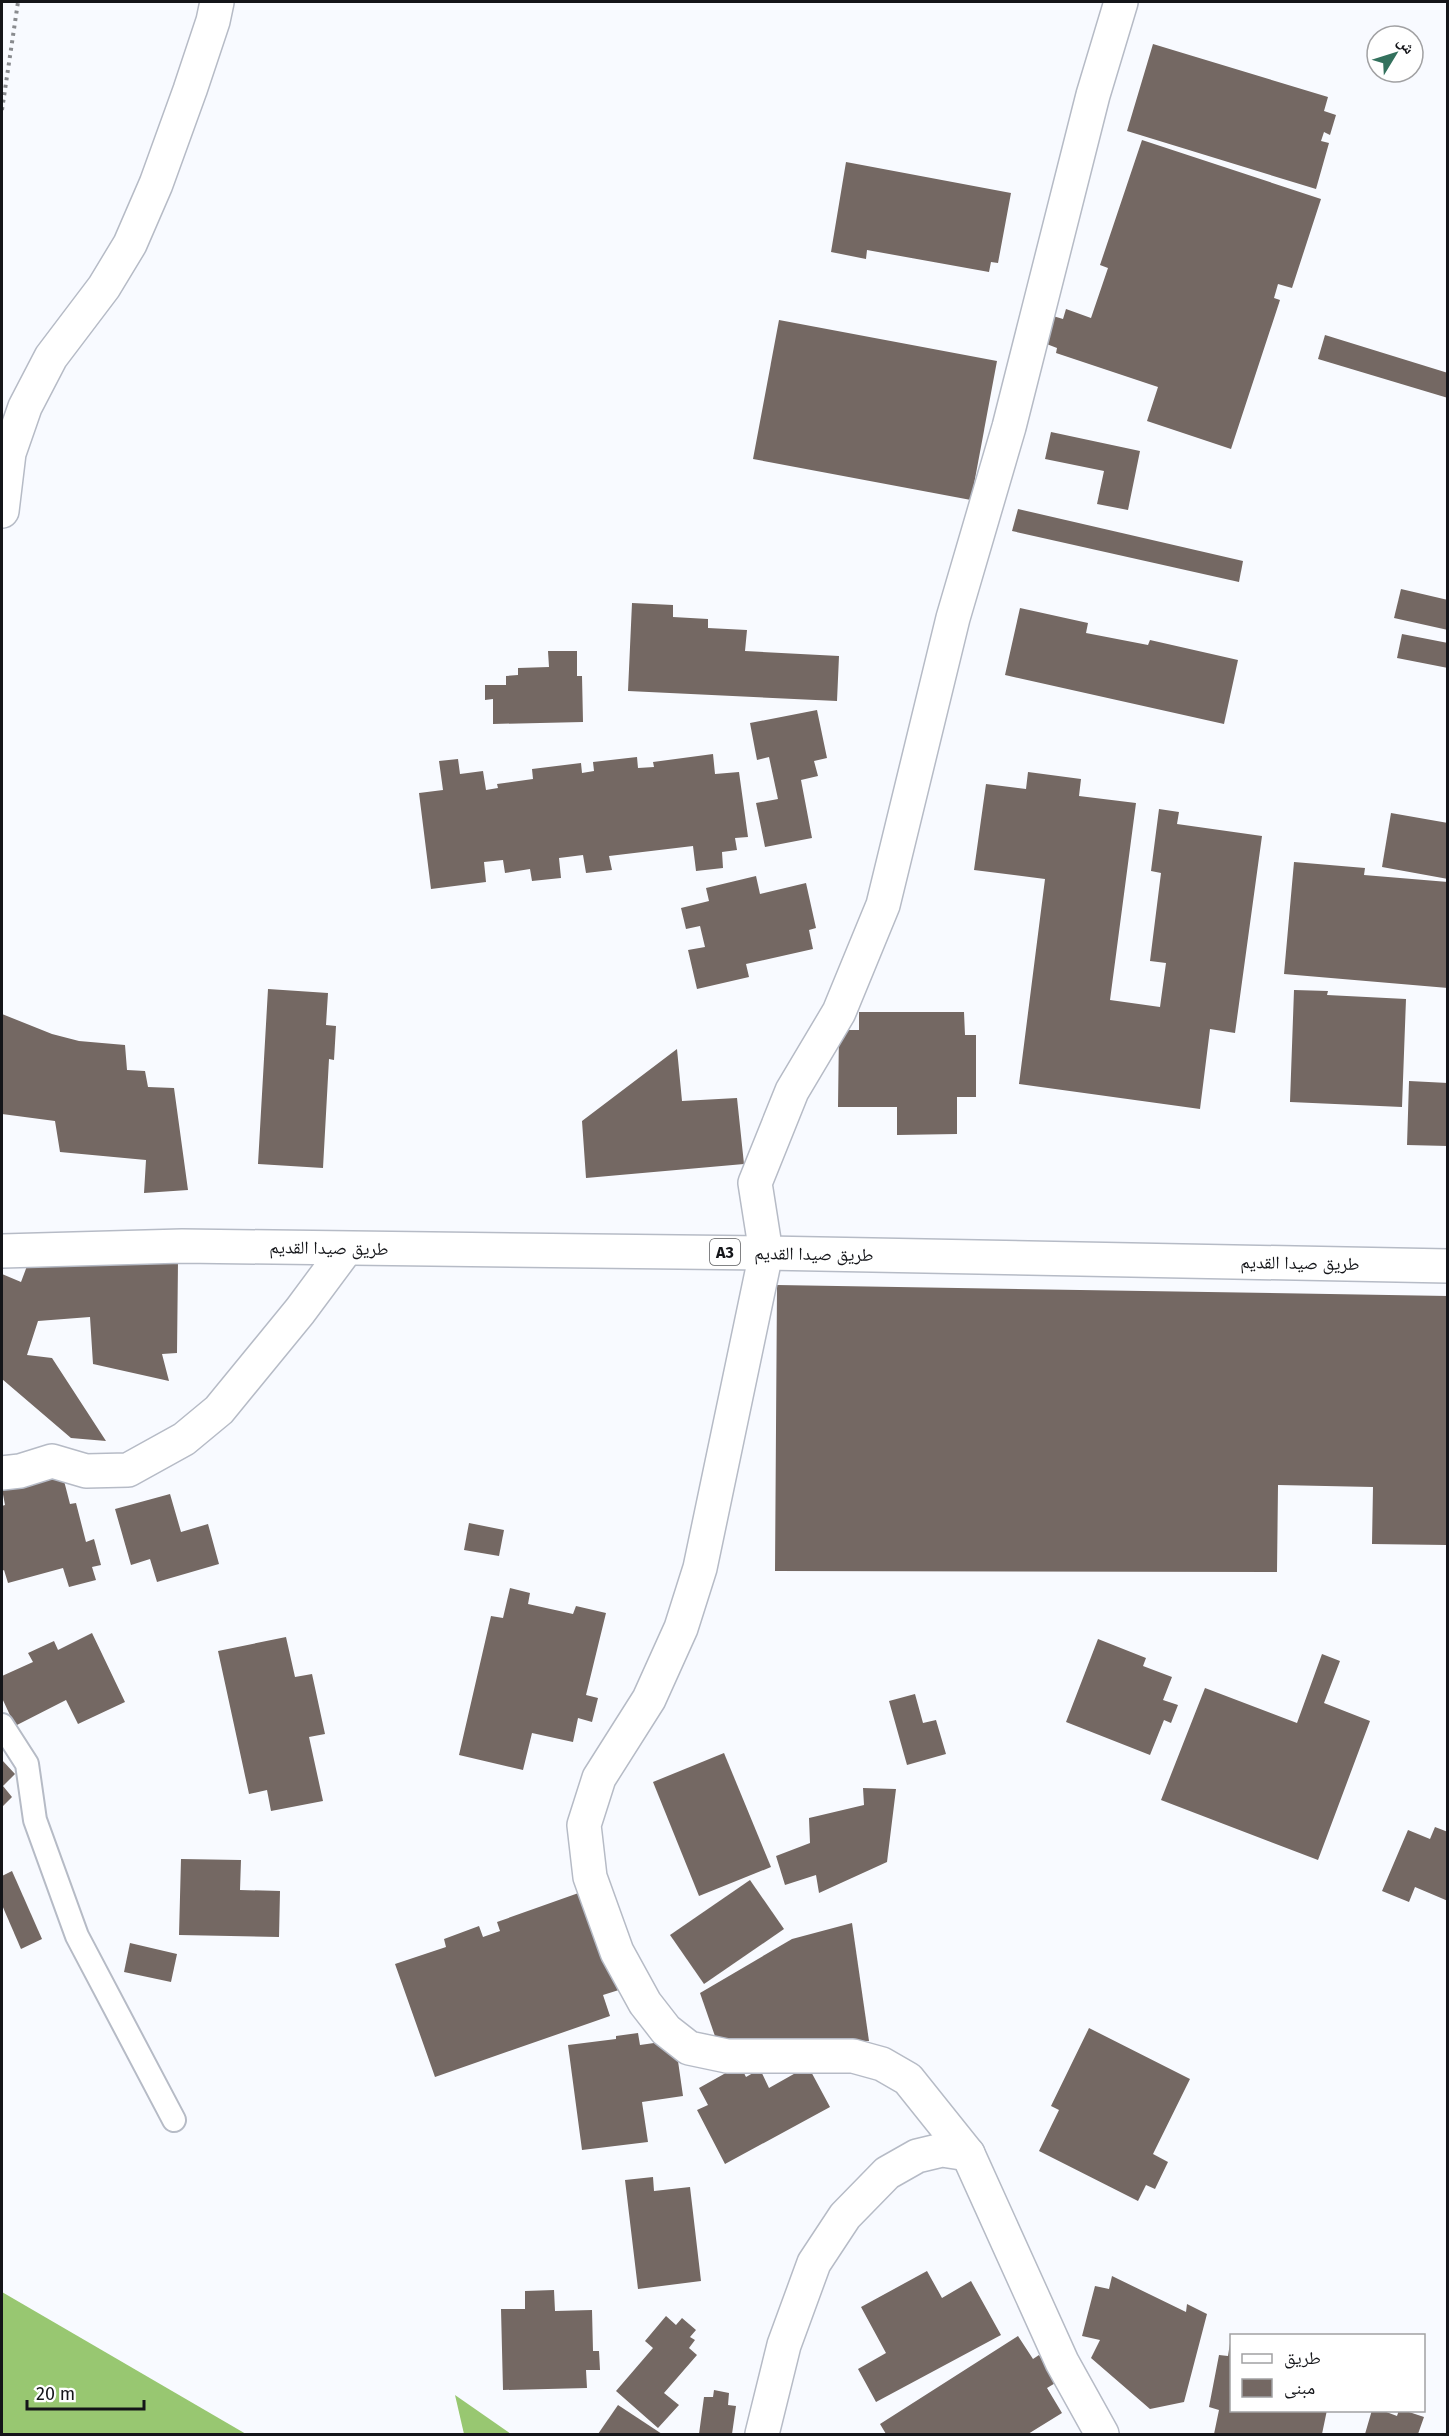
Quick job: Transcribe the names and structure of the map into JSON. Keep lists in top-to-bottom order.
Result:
{
  "streets": {
    "main road": ["طريق صيدا القديم", "A3"]
  },
  "legend": ["طريق", "مبنى"],
  "scale_bar": "20 m",
  "north": "top right"
}
